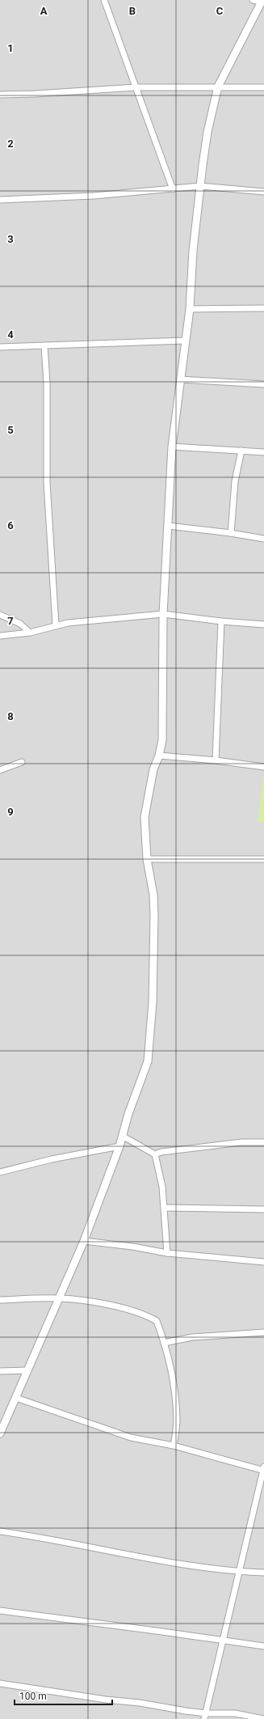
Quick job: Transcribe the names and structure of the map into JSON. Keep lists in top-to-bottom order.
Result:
{
  "scale_bar": "100 m",
  "grid": {
    "columns": ["A", "B", "C"],
    "rows": [
      "1",
      "2",
      "3",
      "4",
      "5",
      "6",
      "7",
      "8",
      "9"
    ]
  }
}
